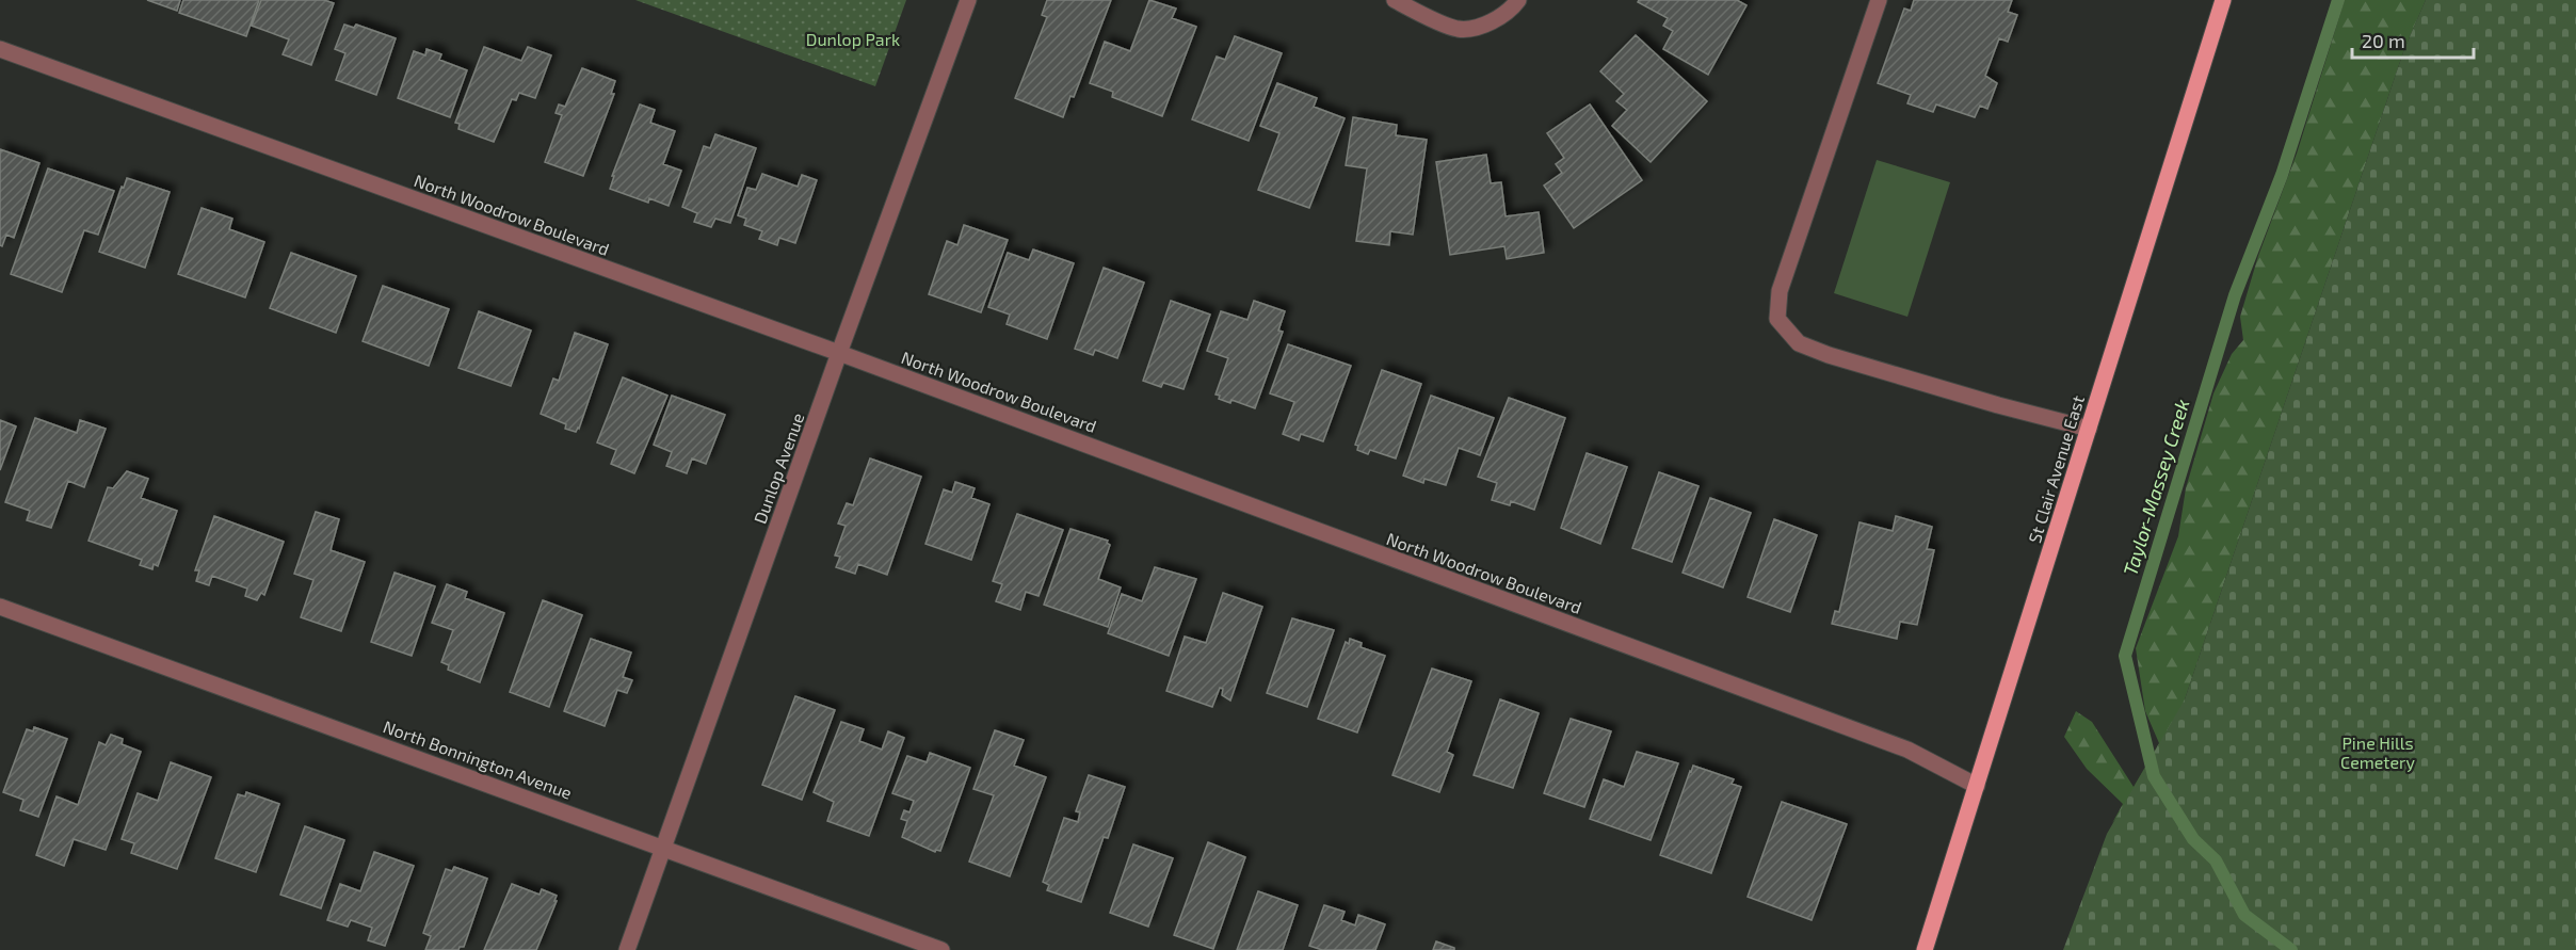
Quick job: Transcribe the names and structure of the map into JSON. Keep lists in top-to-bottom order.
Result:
{
  "streets": {
    "main road": ["St Clair Avenue East"],
    "street": ["North Woodrow Boulevard", "Dunlop Avenue", "North Bonnington Avenue"]
  },
  "crossings": [
    ["North Woodrow Boulevard", "Dunlop Avenue"],
    ["North Woodrow Boulevard", "St Clair Avenue East"],
    ["Dunlop Avenue", "North Bonnington Avenue"]
  ],
  "water": ["Taylor-Massey Creek"],
  "parks": ["Dunlop Park", "Pine Hills Cemetery"],
  "scale_bar": "20 m"
}
